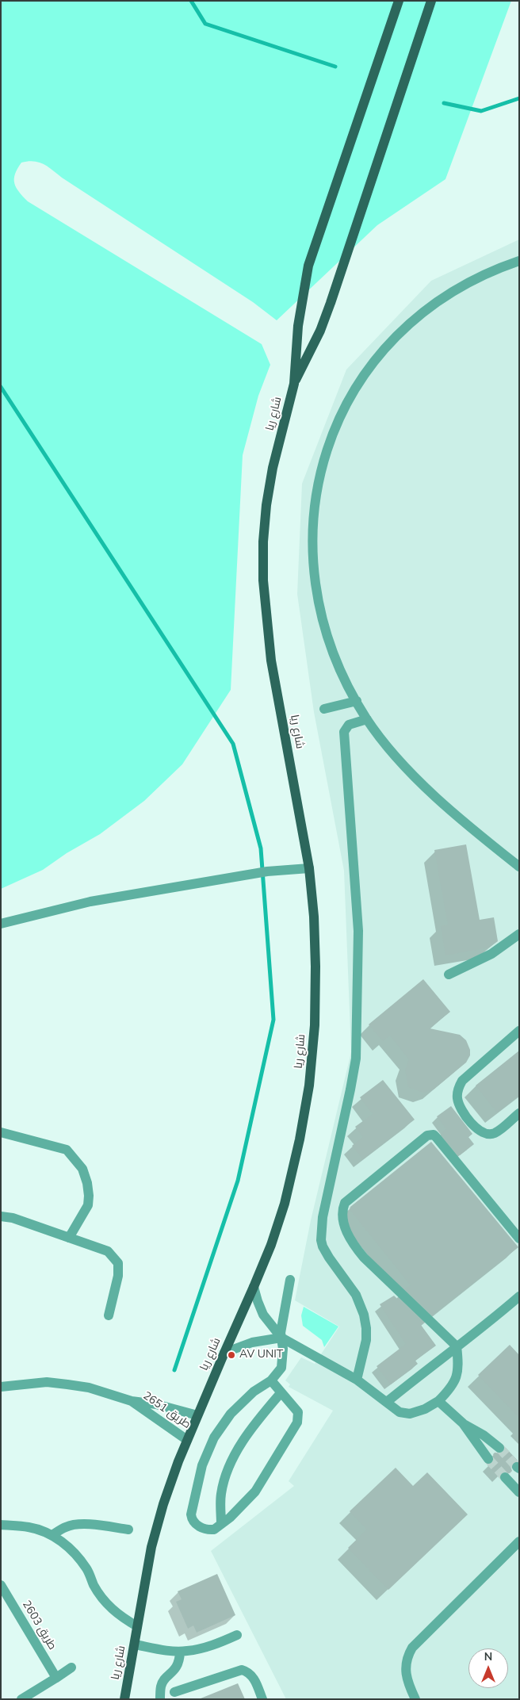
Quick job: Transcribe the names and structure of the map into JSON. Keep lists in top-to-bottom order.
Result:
{
  "streets": {
    "main road": ["شارع ريا"],
    "street": ["طريق 2651", "طريق 2603"]
  },
  "crossings": [
    ["شارع ريا", "طريق 2651"]
  ],
  "places": ["AV UNIT"],
  "north": "top"
}
